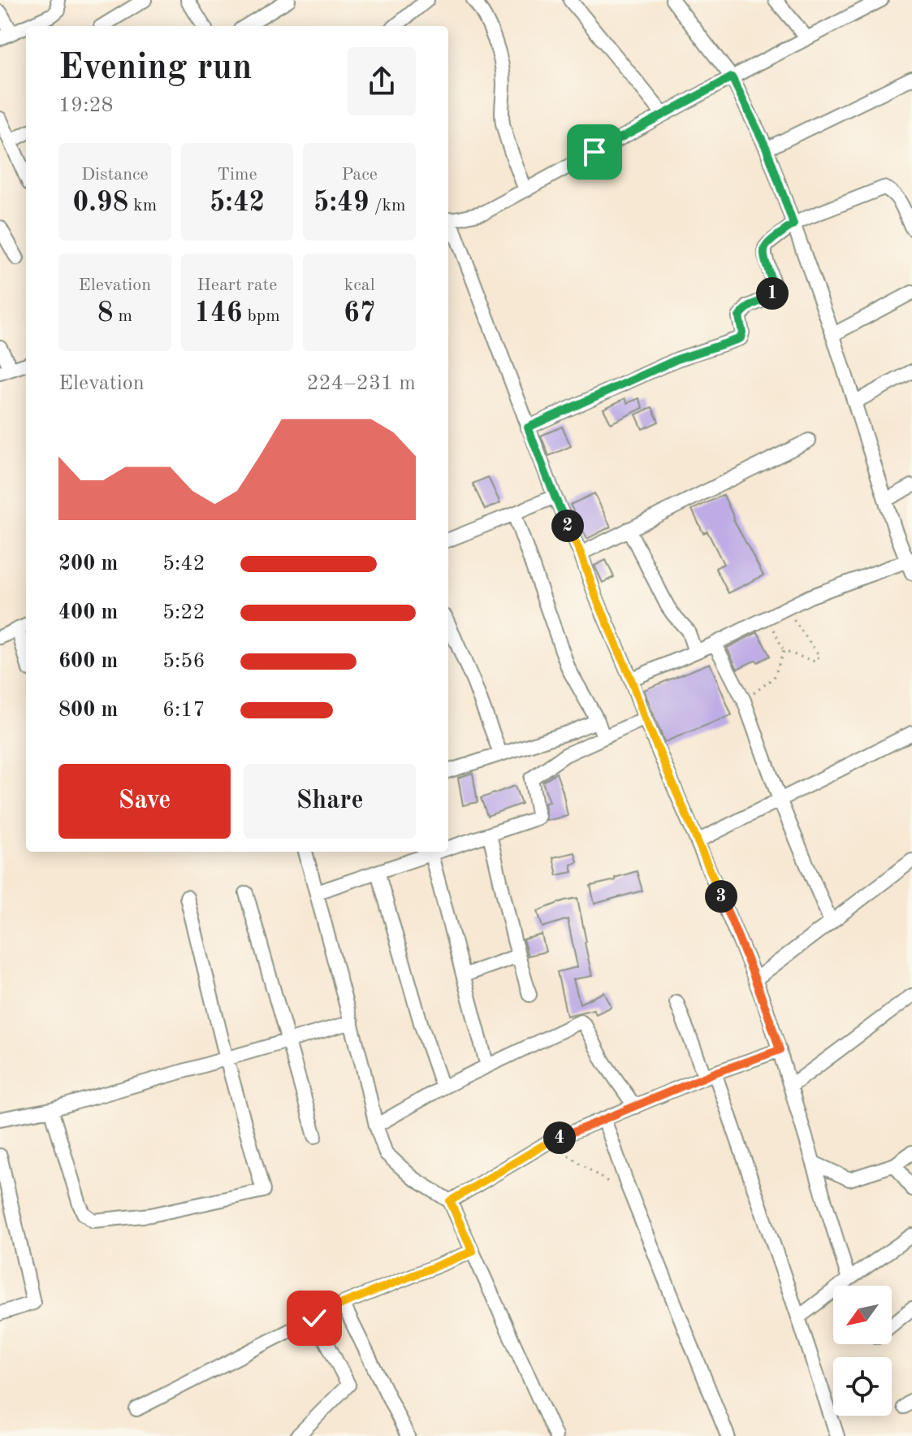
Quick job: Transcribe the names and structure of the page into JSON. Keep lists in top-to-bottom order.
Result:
{
  "north": "bottom left",
  "page": {
    "heading": ["Evening run", "19:28"],
    "stats": [
      ["Distance", "0.98 km"],
      ["Time", "5:42"],
      ["Pace", "5:49 /km"],
      ["Elevation", "8 m"],
      ["Heart rate", "146 bpm"],
      ["kcal", "67"]
    ],
    "pins": [
      "1",
      "2",
      "3",
      "4"
    ],
    "chart": ["Elevation", "224–231 m"],
    "list": [
      {
        "name": "200 m",
        "note": "5:42"
      },
      {
        "name": "400 m",
        "note": "5:22"
      },
      {
        "name": "600 m",
        "note": "5:56"
      },
      {
        "name": "800 m",
        "note": "6:17"
      }
    ],
    "buttons": ["Save", "Share"]
  }
}
